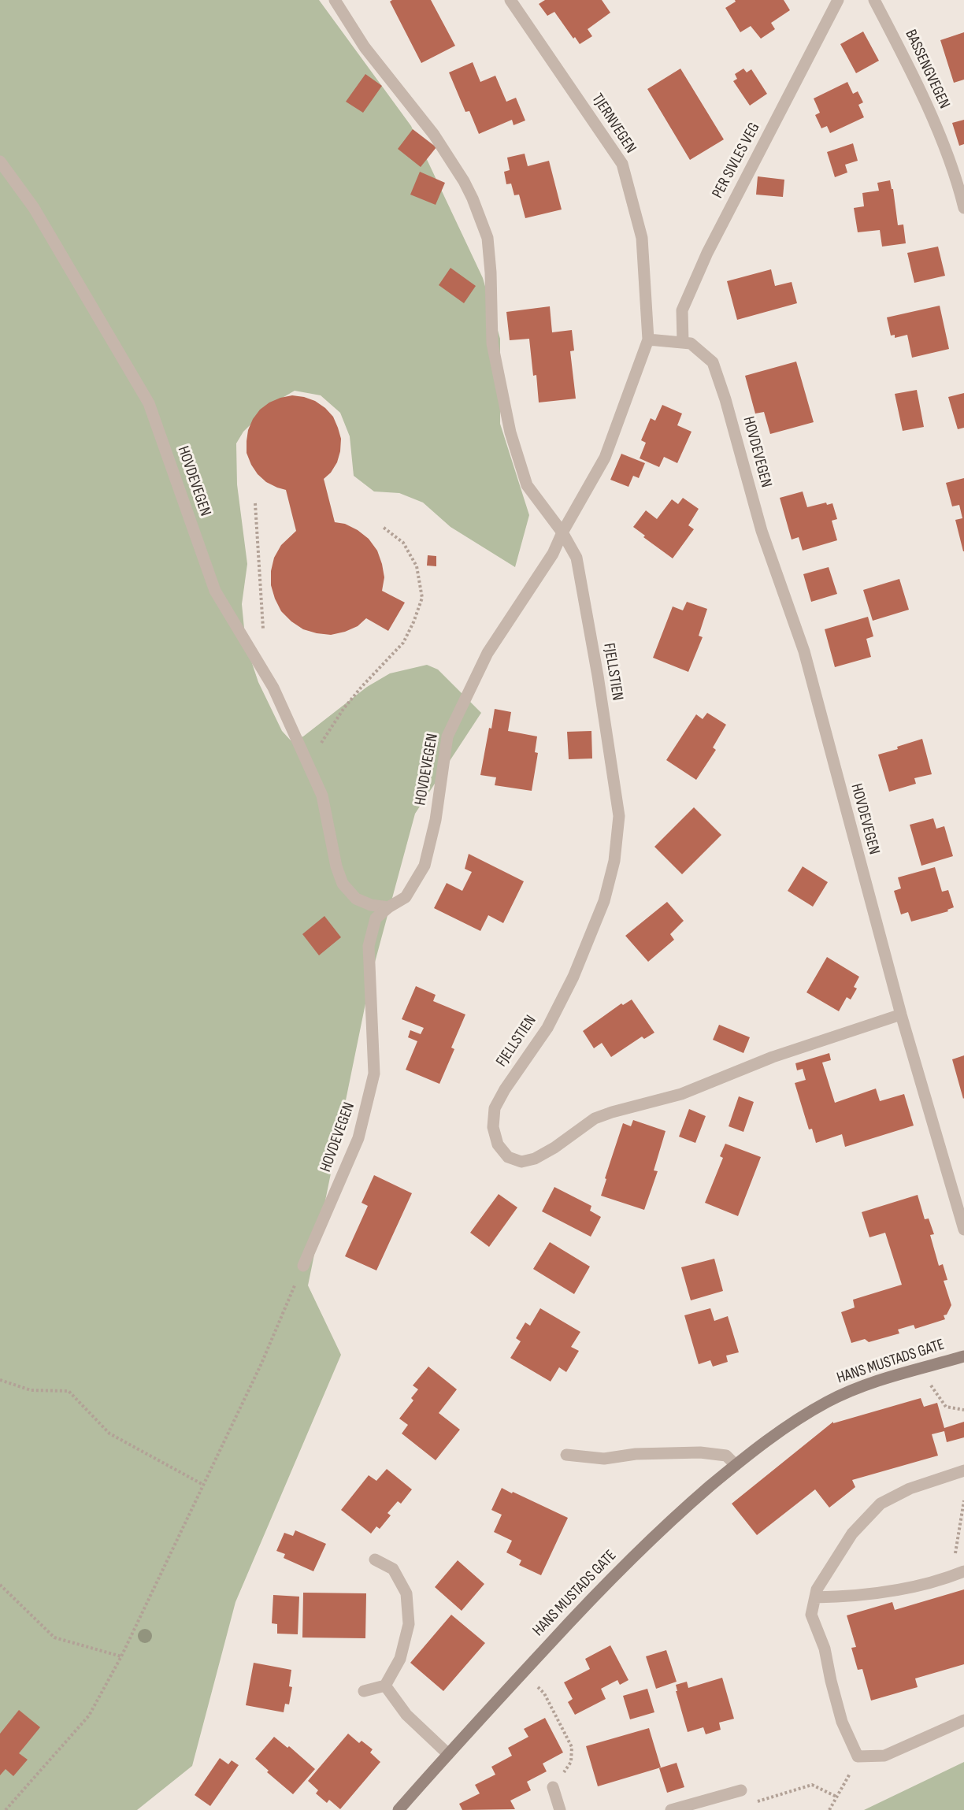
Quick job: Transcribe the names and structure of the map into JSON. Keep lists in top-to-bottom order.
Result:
{
  "streets": {
    "main road": ["HANS MUSTADS GATE"],
    "street": [
      "BASSENGVEGEN",
      "TJERNVEGEN",
      "PER SIVLES VEG",
      "HOVDEVEGEN",
      "FJELLSTIEN"
    ]
  },
  "crossings": [
    ["TJERNVEGEN", "HOVDEVEGEN"],
    ["PER SIVLES VEG", "HOVDEVEGEN"],
    ["HOVDEVEGEN", "FJELLSTIEN"]
  ]
}
